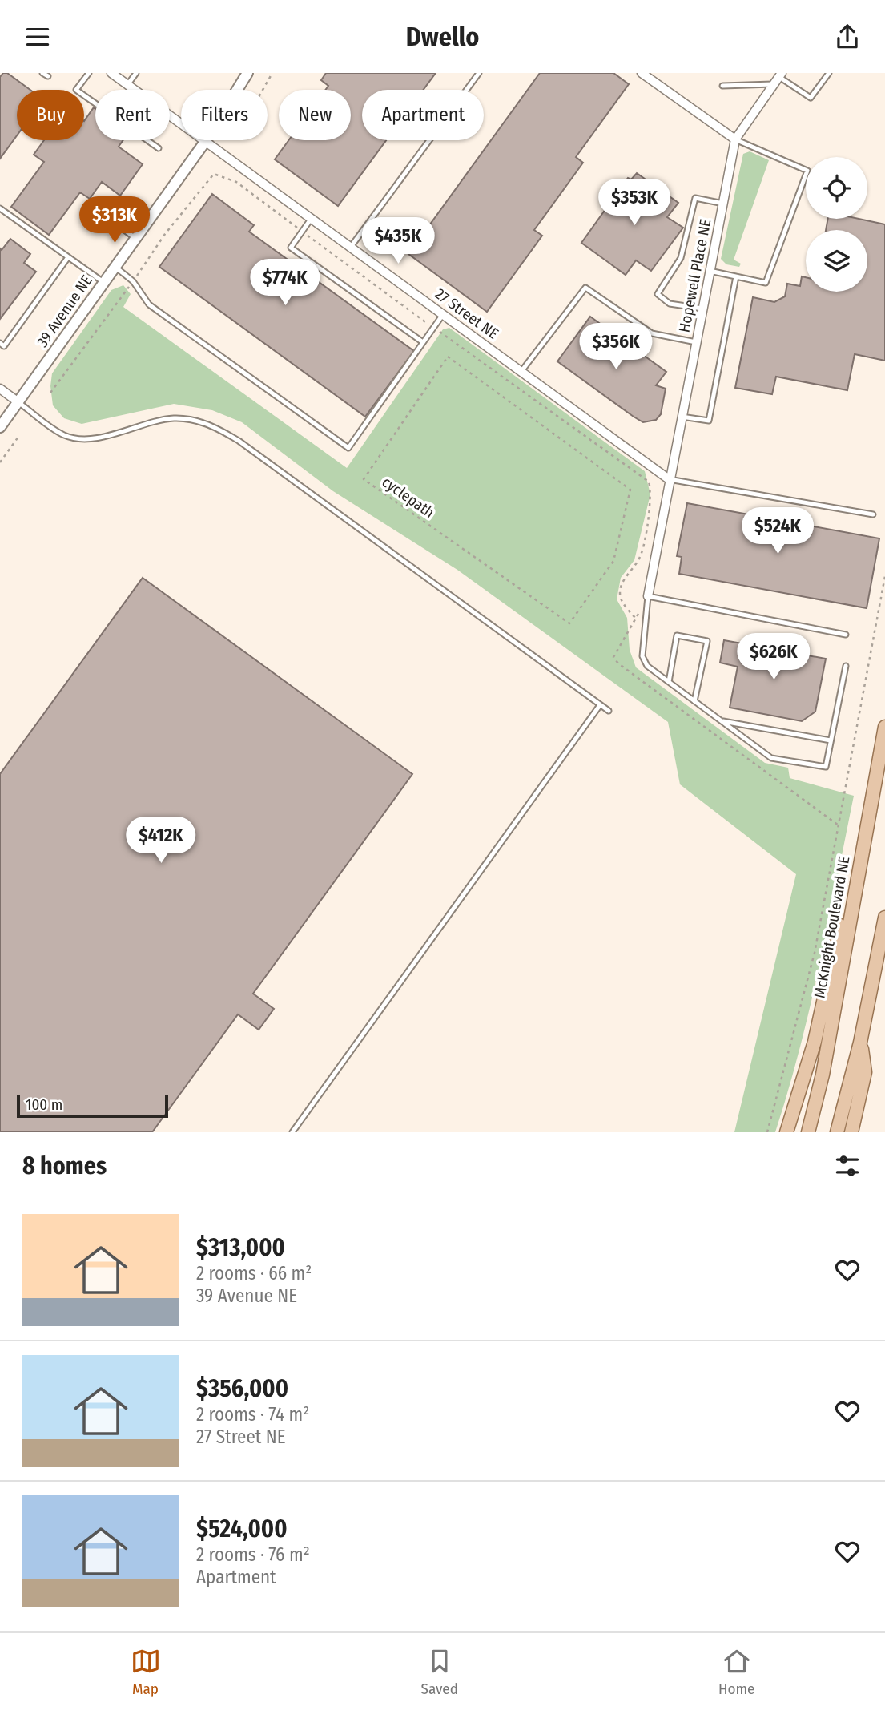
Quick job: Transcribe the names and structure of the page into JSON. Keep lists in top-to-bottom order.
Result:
{
  "streets": {
    "main road": ["McKnight Boulevard NE"],
    "street": ["Hopewell Place NE", "39 Avenue NE", "27 Street NE"],
    "path": ["cyclepath"]
  },
  "crossings": [
    ["Hopewell Place NE", "27 Street NE"],
    ["39 Avenue NE", "27 Street NE"]
  ],
  "scale_bar": "100 m",
  "page": {
    "header": "Dwello",
    "chip": [
      "Buy",
      "Rent",
      "Filters",
      "New",
      "Apartment"
    ],
    "price": [
      "$353K",
      "$313K",
      "$435K",
      "$774K",
      "$356K",
      "$524K",
      "$626K",
      "$412K"
    ],
    "scale": "100 m",
    "heading": "8 homes",
    "list": [
      {
        "name": "$313,000",
        "note": "2 rooms · 66 m² · 39 Avenue NE"
      },
      {
        "name": "$356,000",
        "note": "2 rooms · 74 m² · 27 Street NE"
      },
      {
        "name": "$524,000",
        "note": "2 rooms · 76 m² · Apartment"
      }
    ],
    "tabs": ["Map", "Saved", "Home"]
  }
}
